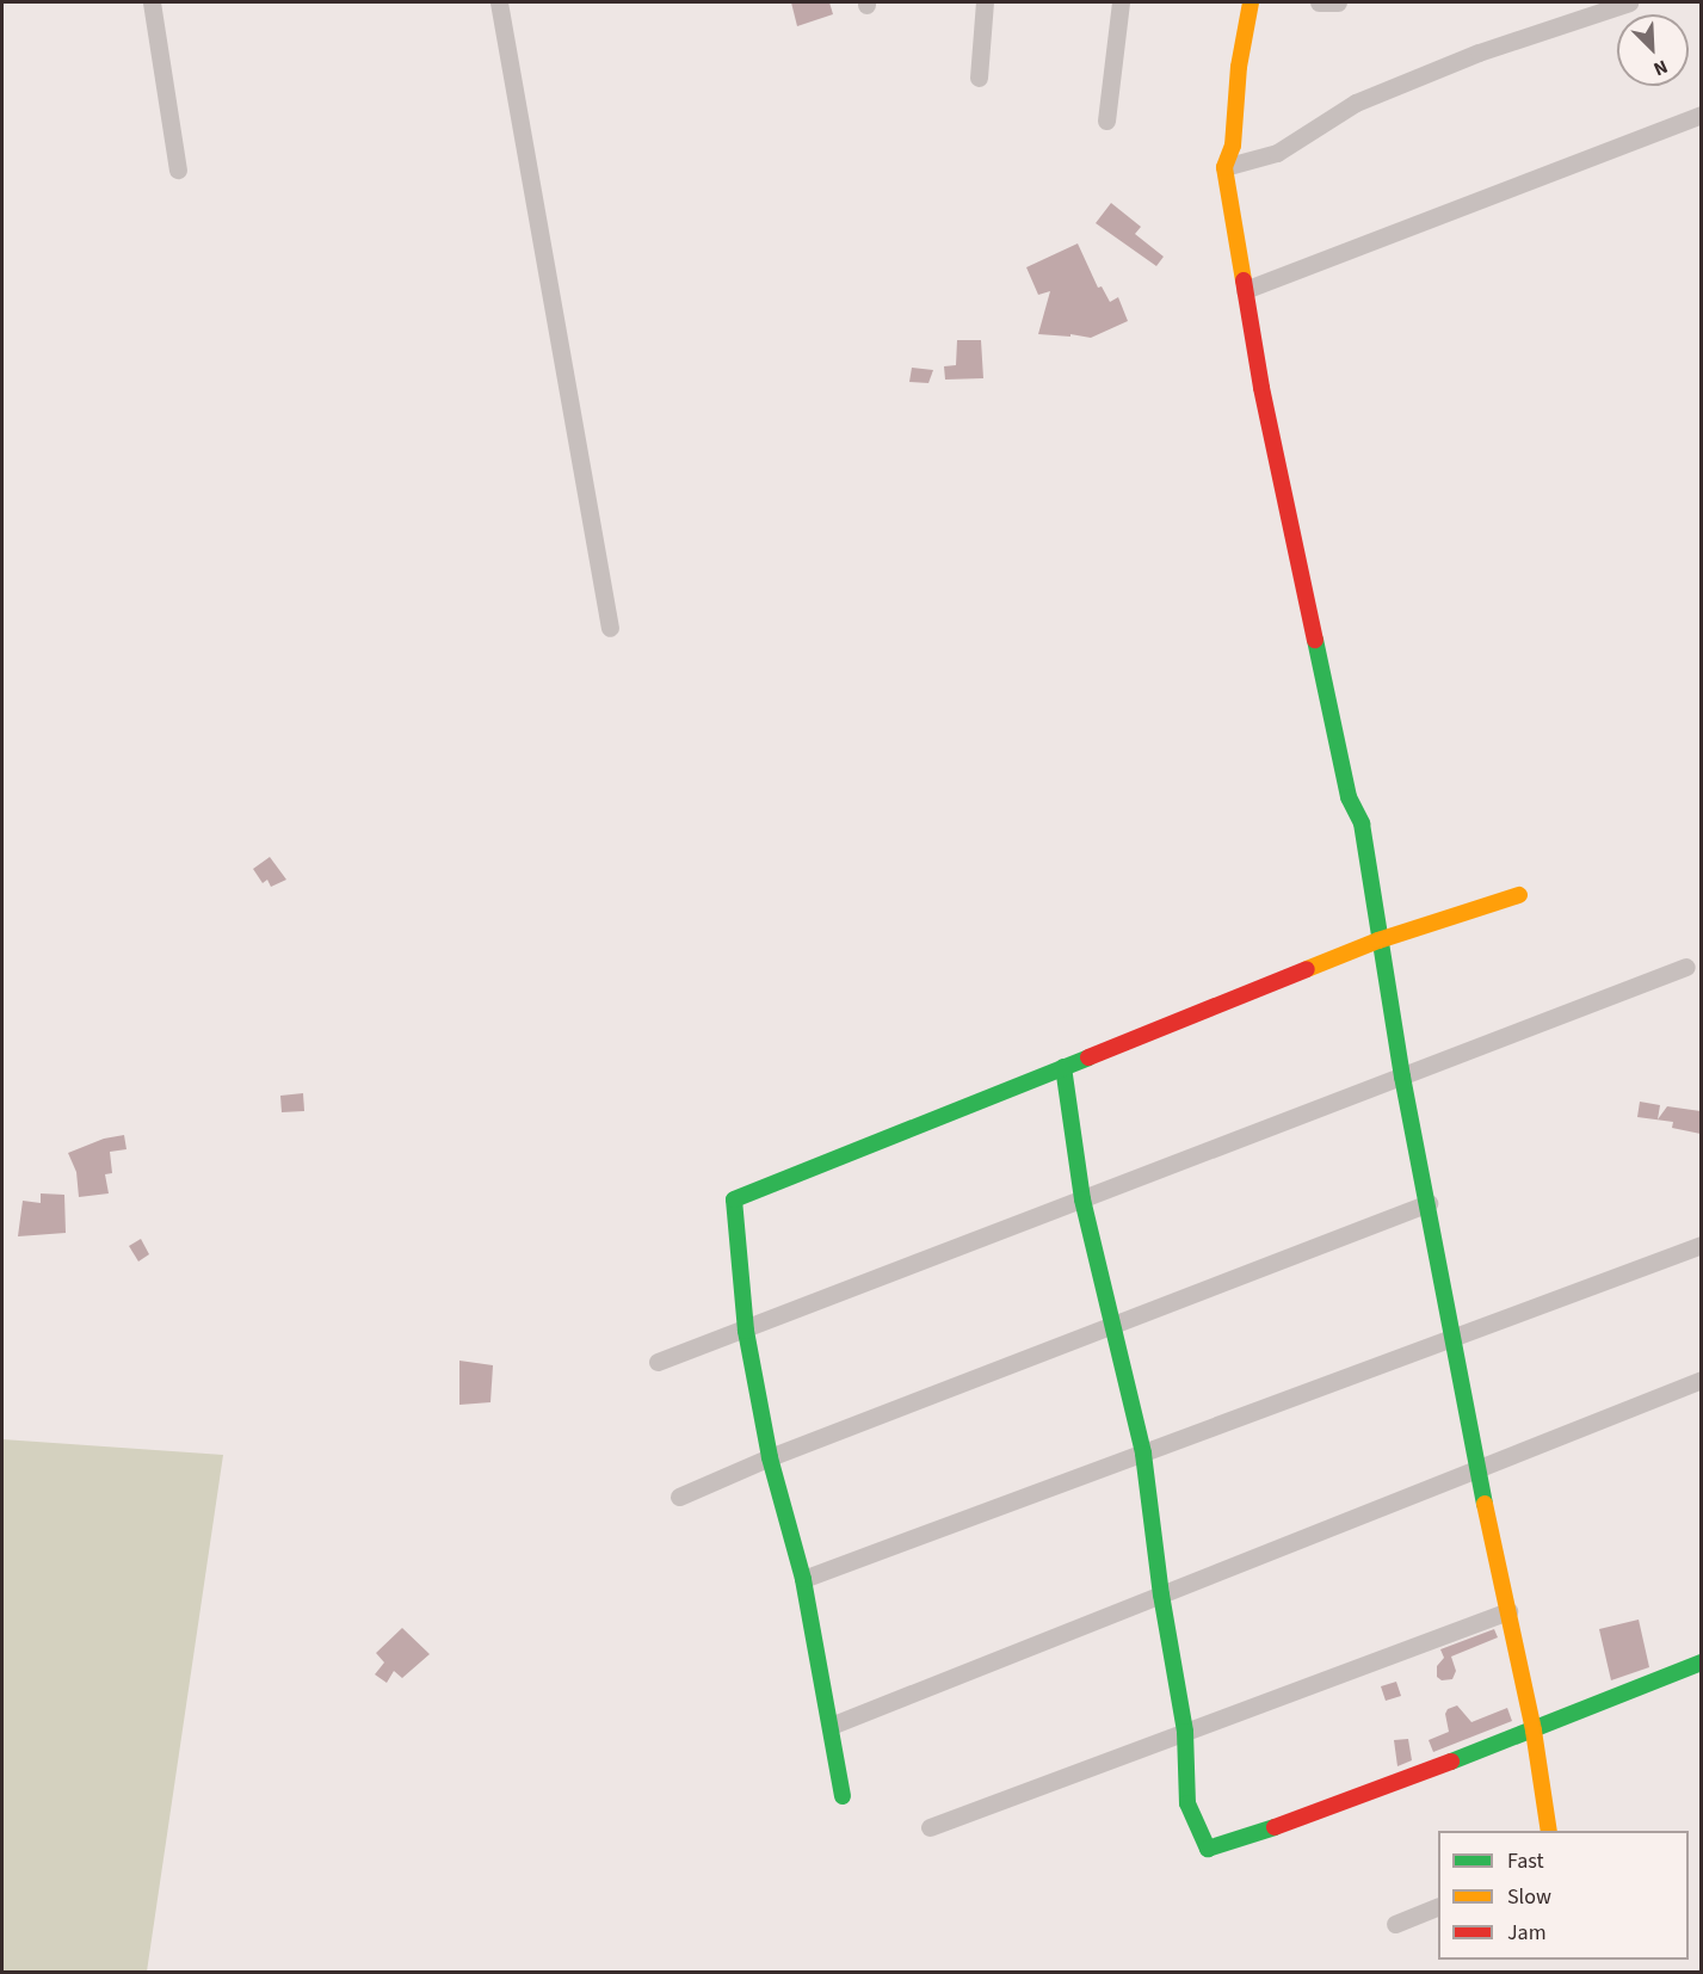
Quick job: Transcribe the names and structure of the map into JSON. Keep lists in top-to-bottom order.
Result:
{
  "legend": ["Fast", "Slow", "Jam"],
  "north": "bottom right"
}
